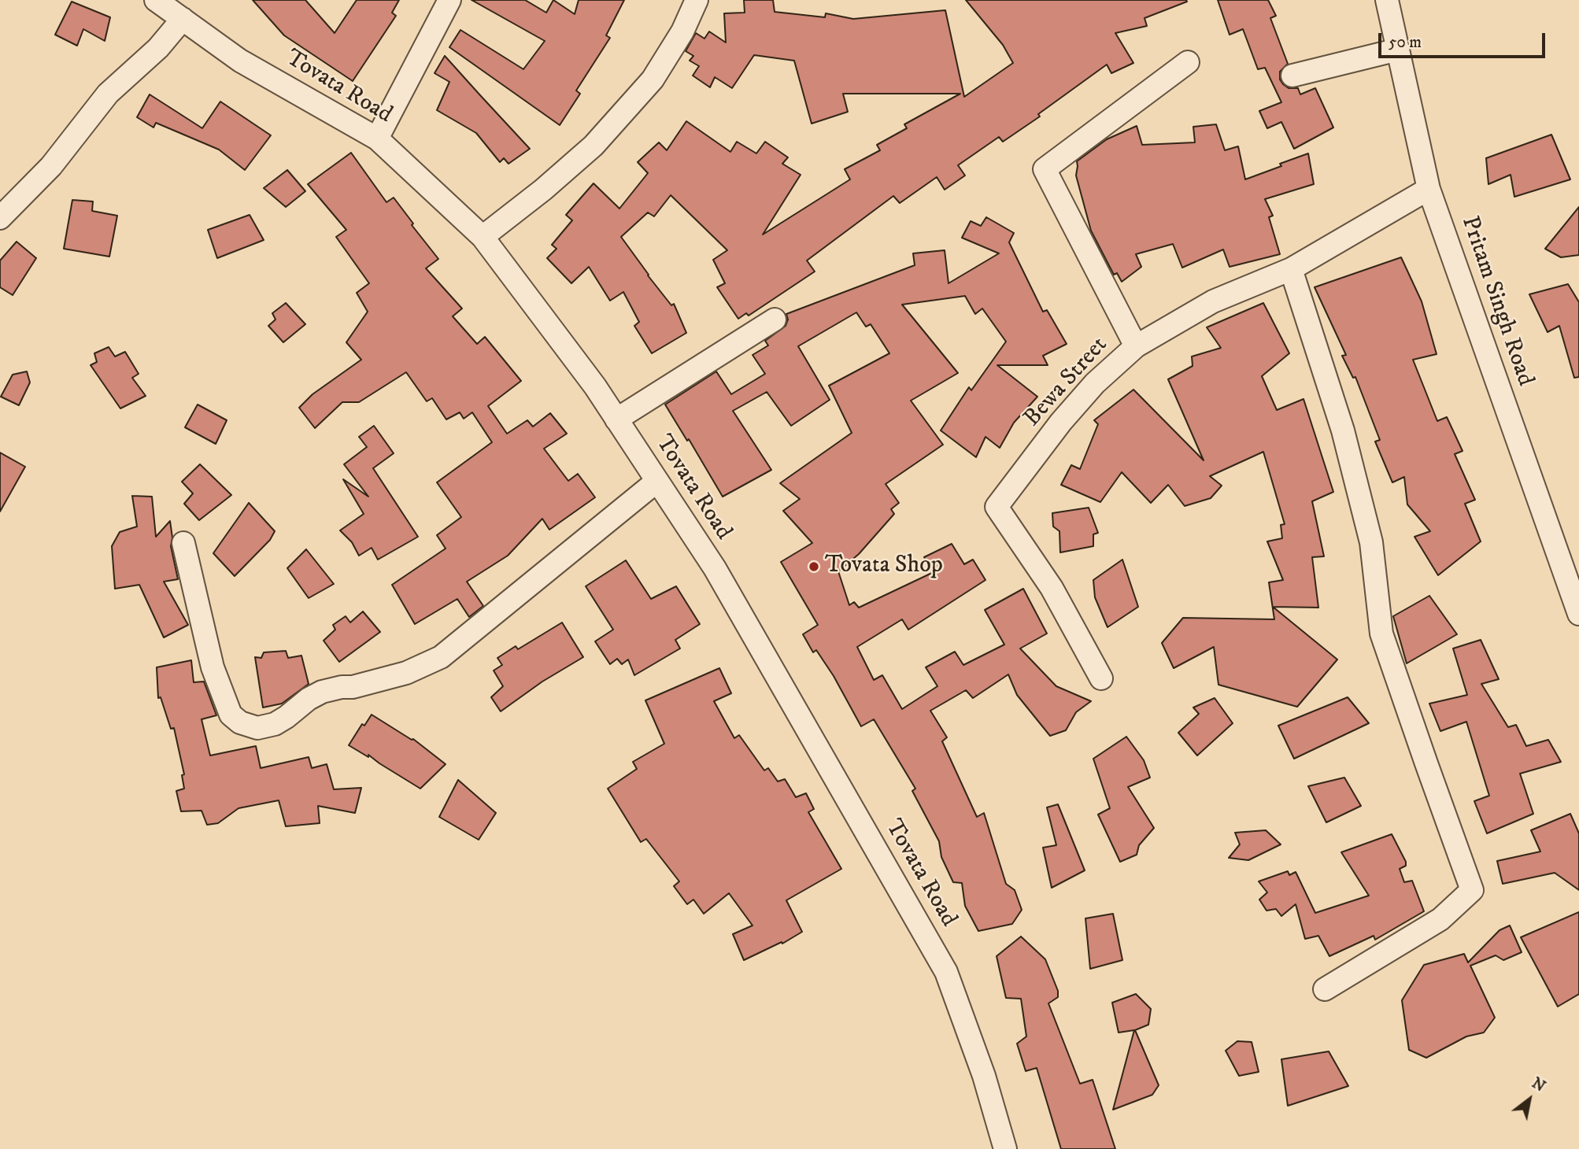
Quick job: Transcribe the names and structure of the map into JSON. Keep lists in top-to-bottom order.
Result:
{
  "streets": {
    "street": ["Tovata Road", "Pritam Singh Road", "Bewa Street"]
  },
  "crossings": [
    ["Pritam Singh Road", "Bewa Street"]
  ],
  "places": ["Tovata Shop"],
  "scale_bar": "50 m",
  "north": "top right"
}
